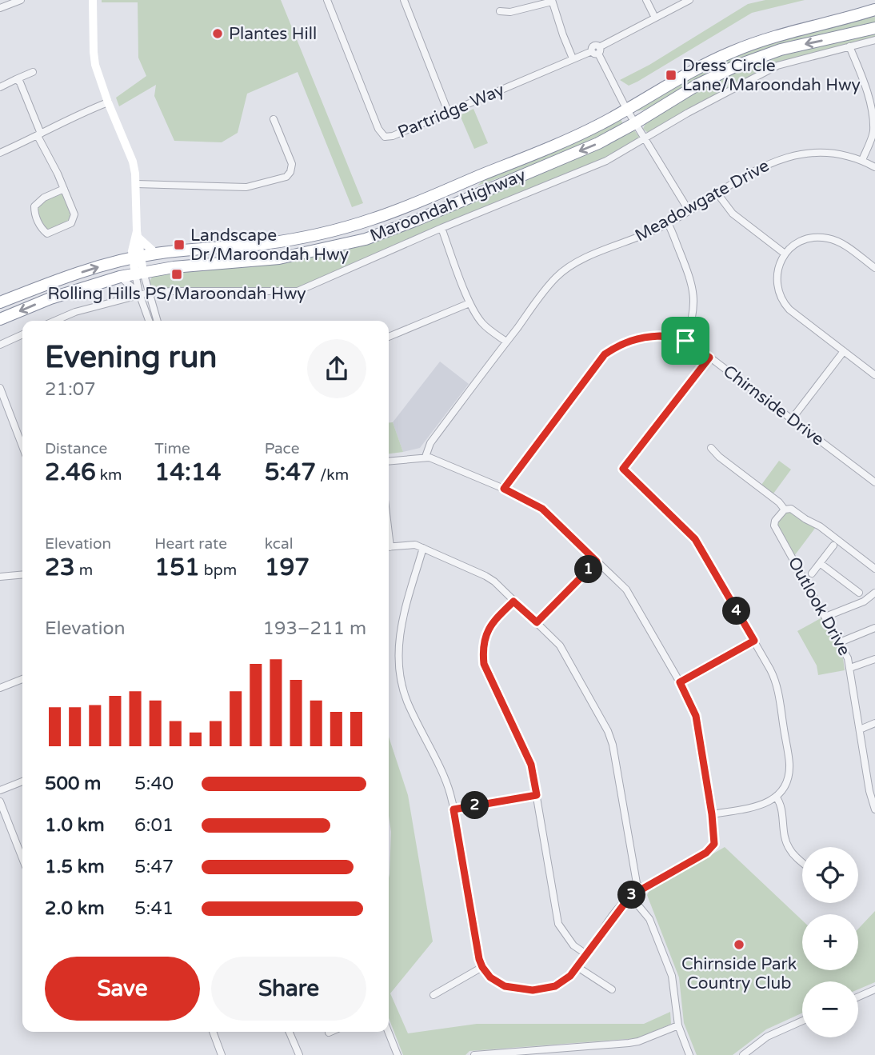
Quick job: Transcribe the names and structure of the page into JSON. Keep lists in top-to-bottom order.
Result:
{
  "streets": {
    "highway": ["Maroondah Highway"],
    "street": [
      "Partridge Way",
      "Meadowgate Drive",
      "Chirnside Drive",
      "Outlook Drive"
    ]
  },
  "places": {
    "other": ["Plantes Hill", "Chirnside Park Country Club"],
    "transit": ["Dress Circle Lane/Maroondah Hwy", "Landscape Dr/Maroondah Hwy", "Rolling Hills PS/Maroondah Hwy"]
  },
  "page": {
    "heading": ["Evening run", "21:07"],
    "stats": [
      ["Distance", "2.46 km"],
      ["Time", "14:14"],
      ["Pace", "5:47 /km"],
      ["Elevation", "23 m"],
      ["Heart rate", "151 bpm"],
      ["kcal", "197"]
    ],
    "pins": [
      "1",
      "4",
      "2",
      "3"
    ],
    "chart": ["Elevation", "193–211 m"],
    "list": [
      {
        "name": "500 m",
        "note": "5:40"
      },
      {
        "name": "1.0 km",
        "note": "6:01"
      },
      {
        "name": "1.5 km",
        "note": "5:47"
      },
      {
        "name": "2.0 km",
        "note": "5:41"
      }
    ],
    "map_buttons": ["+", "−"],
    "buttons": ["Save", "Share"]
  }
}
